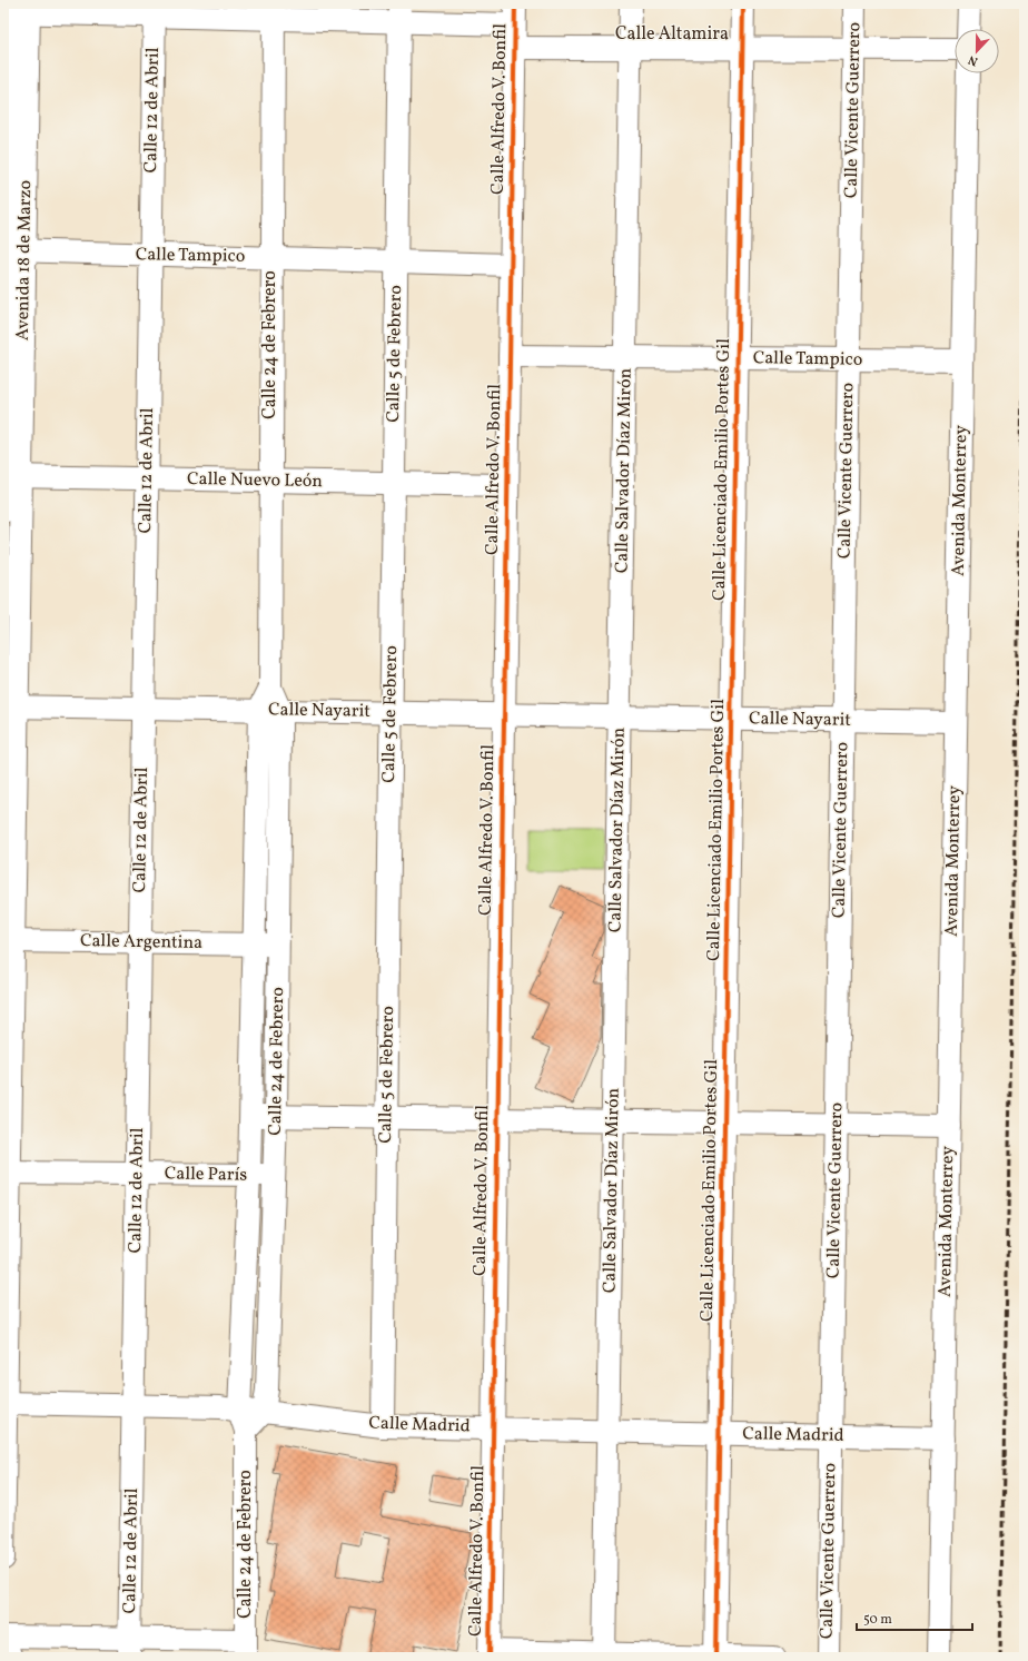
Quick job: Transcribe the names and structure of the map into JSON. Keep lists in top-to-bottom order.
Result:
{
  "streets": {
    "street": [
      "Calle Altamira",
      "Calle Alfredo V. Bonfil",
      "Calle 12 de Abril",
      "Calle Vicente Guerrero",
      "Calle Tampico",
      "Avenida 18 de Marzo",
      "Calle 24 de Febrero",
      "Calle 5 de Febrero",
      "Calle Licenciado Emilio Portes Gil",
      "Calle Salvador Díaz Mirón",
      "Calle Nuevo León",
      "Avenida Monterrey",
      "Calle Nayarit",
      "Calle Argentina",
      "Calle París",
      "Calle Madrid"
    ]
  },
  "crossings": [
    ["Calle Altamira", "Calle Alfredo V. Bonfil"],
    ["Calle Altamira", "Calle Vicente Guerrero"],
    ["Calle Altamira", "Calle Licenciado Emilio Portes Gil"],
    ["Calle Altamira", "Calle Salvador Díaz Mirón"],
    ["Calle Alfredo V. Bonfil", "Calle Tampico"],
    ["Calle Alfredo V. Bonfil", "Calle Nuevo León"],
    ["Calle Alfredo V. Bonfil", "Calle Nayarit"],
    ["Calle Alfredo V. Bonfil", "Calle Madrid"],
    ["Calle 12 de Abril", "Calle Tampico"],
    ["Calle 12 de Abril", "Calle Nuevo León"],
    ["Calle 12 de Abril", "Calle Nayarit"],
    ["Calle 12 de Abril", "Calle Argentina"],
    ["Calle 12 de Abril", "Calle París"],
    ["Calle Vicente Guerrero", "Calle Tampico"],
    ["Calle Vicente Guerrero", "Calle Nayarit"],
    ["Calle Vicente Guerrero", "Calle Madrid"],
    ["Calle Tampico", "Avenida 18 de Marzo"],
    ["Calle Tampico", "Calle 24 de Febrero"],
    ["Calle Tampico", "Calle 5 de Febrero"],
    ["Calle Tampico", "Calle Licenciado Emilio Portes Gil"],
    ["Calle Tampico", "Calle Salvador Díaz Mirón"],
    ["Calle Tampico", "Avenida Monterrey"],
    ["Avenida 18 de Marzo", "Calle Nuevo León"],
    ["Avenida 18 de Marzo", "Calle Nayarit"],
    ["Avenida 18 de Marzo", "Calle Argentina"],
    ["Avenida 18 de Marzo", "Calle París"],
    ["Calle 24 de Febrero", "Calle Nuevo León"],
    ["Calle 24 de Febrero", "Calle Nayarit"],
    ["Calle 24 de Febrero", "Calle Argentina"],
    ["Calle 24 de Febrero", "Calle París"],
    ["Calle 24 de Febrero", "Calle Madrid"],
    ["Calle 5 de Febrero", "Calle Nuevo León"],
    ["Calle 5 de Febrero", "Calle Nayarit"],
    ["Calle 5 de Febrero", "Calle Madrid"],
    ["Calle Licenciado Emilio Portes Gil", "Calle Nayarit"],
    ["Calle Licenciado Emilio Portes Gil", "Calle Madrid"],
    ["Calle Salvador Díaz Mirón", "Calle Nayarit"],
    ["Calle Salvador Díaz Mirón", "Calle Madrid"],
    ["Avenida Monterrey", "Calle Nayarit"],
    ["Avenida Monterrey", "Calle Madrid"]
  ],
  "scale_bar": "50 m",
  "north": "bottom"
}
